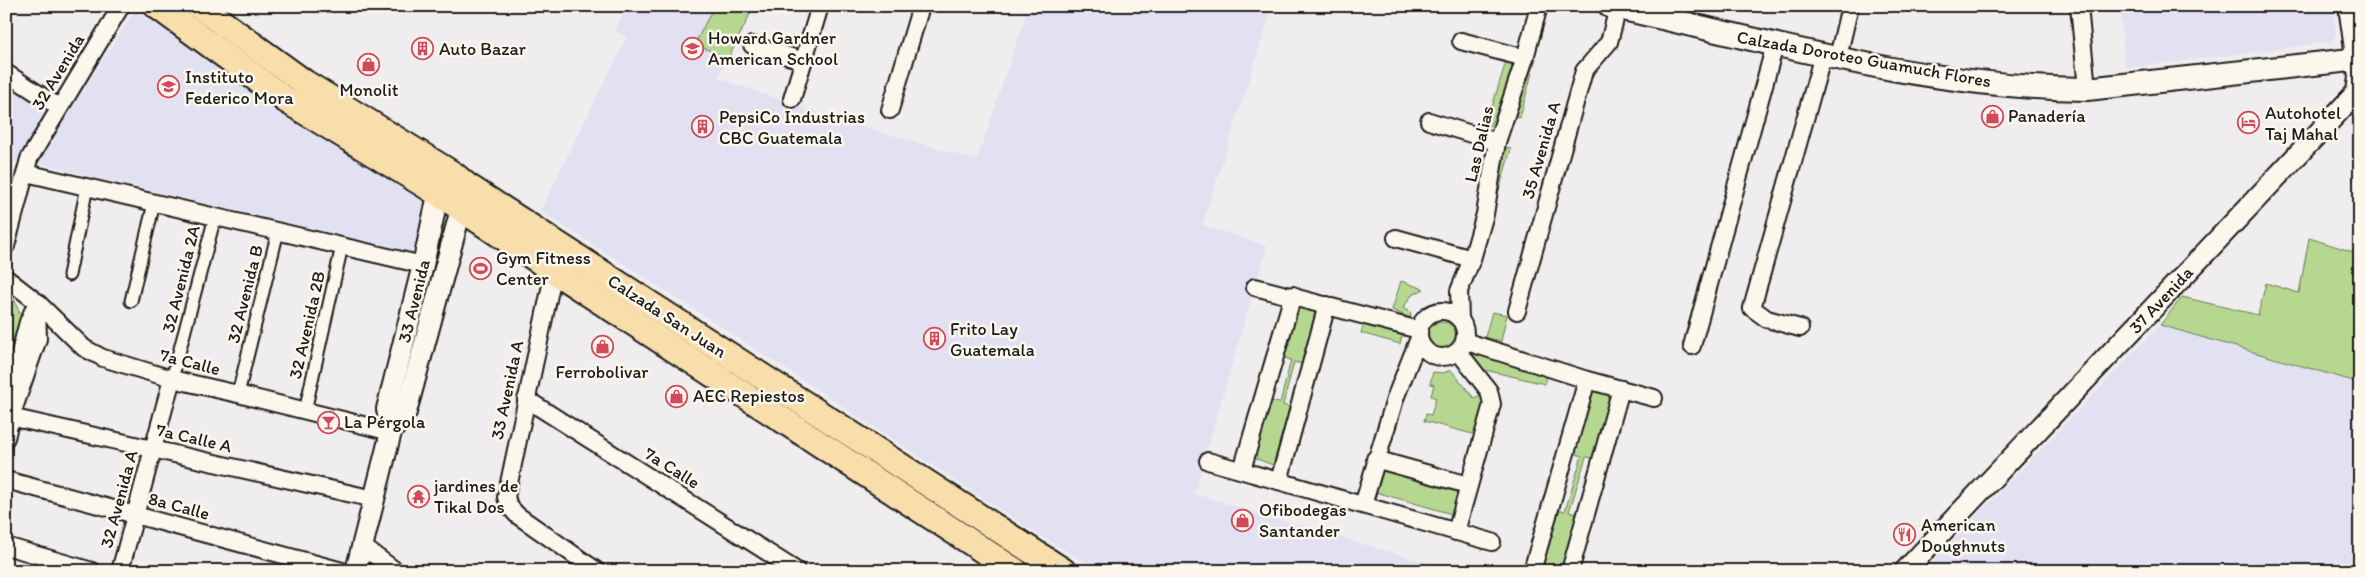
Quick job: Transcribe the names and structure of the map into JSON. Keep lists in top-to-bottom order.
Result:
{
  "streets": {
    "main road": ["Calzada Doroteo Guamuch Flores", "Calzada San Juan"],
    "street": [
      "32 Avenida",
      "Las Dalias",
      "35 Avenida A",
      "32 Avenida 2A",
      "32 Avenida B",
      "37 Avenida",
      "33 Avenida",
      "32 Avenida 2B",
      "7a Calle",
      "33 Avenida A",
      "7a Calle A",
      "32 Avenida A",
      "8a Calle"
    ]
  },
  "crossings": [
    ["Calzada Doroteo Guamuch Flores", "35 Avenida A"],
    ["Calzada Doroteo Guamuch Flores", "37 Avenida"],
    ["32 Avenida 2A", "7a Calle"],
    ["32 Avenida 2A", "32 Avenida A"],
    ["32 Avenida B", "7a Calle"],
    ["33 Avenida", "Calzada San Juan"],
    ["33 Avenida", "7a Calle"],
    ["33 Avenida", "7a Calle A"],
    ["Calzada San Juan", "33 Avenida A"],
    ["32 Avenida 2B", "7a Calle"],
    ["7a Calle", "33 Avenida A"],
    ["7a Calle", "32 Avenida A"],
    ["7a Calle A", "32 Avenida A"],
    ["32 Avenida A", "8a Calle"]
  ],
  "places": {
    "school or university": ["Howard Gardner American School", "Instituto Federico Mora"],
    "building": ["Auto Bazar", "PepsiCo Industrias CBC Guatemala", "Frito Lay Guatemala"],
    "shop": [
      "Monolit",
      "Panadería",
      "Ferrobolivar",
      "AEC Repiestos",
      "Ofibodegas Santander"
    ],
    "hotel": ["Autohotel Taj Mahal"],
    "sports": ["Gym Fitness Center"],
    "bar": ["La Pérgola"],
    "temple": ["jardines de Tikal Dos"],
    "restaurant": ["American Doughnuts"]
  }
}
